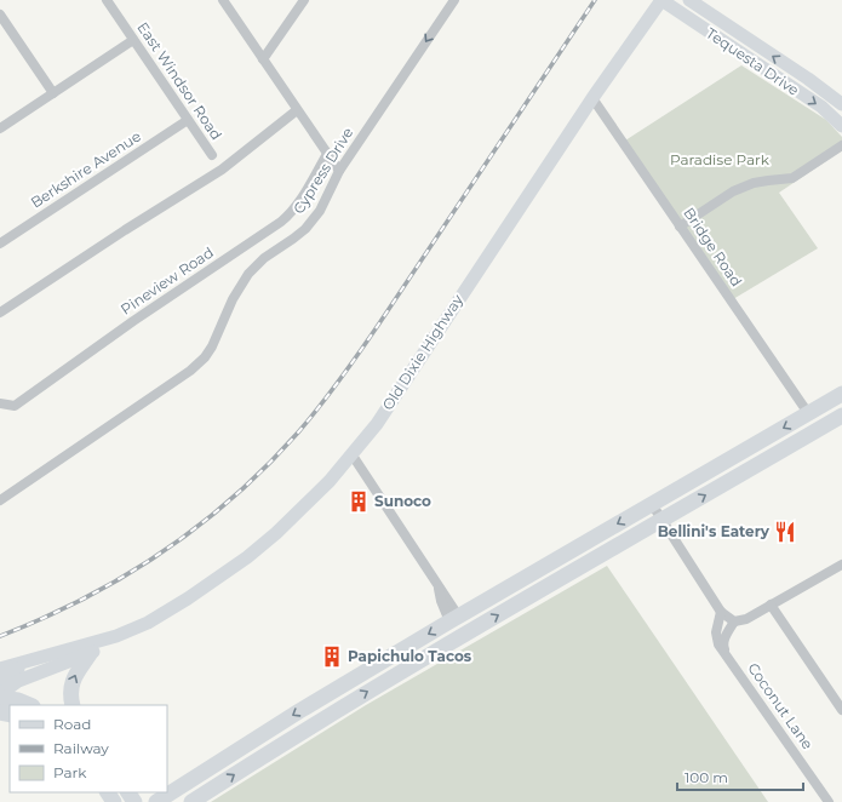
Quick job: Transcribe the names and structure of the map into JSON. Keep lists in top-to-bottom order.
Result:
{
  "streets": {
    "street": [
      "Tequesta Drive",
      "East Windsor Road",
      "Berkshire Avenue",
      "Cypress Drive",
      "Bridge Road",
      "Pineview Road",
      "Old Dixie Highway",
      "Coconut Lane"
    ]
  },
  "crossings": [
    ["Tequesta Drive", "Old Dixie Highway"],
    ["East Windsor Road", "Berkshire Avenue"],
    ["Bridge Road", "Old Dixie Highway"]
  ],
  "parks": ["Paradise Park"],
  "places": {
    "building": ["Sunoco", "Papichulo Tacos"],
    "restaurant": ["Bellini's Eatery"]
  },
  "legend": ["Road", "Railway", "Park"],
  "scale_bar": "100 m"
}
